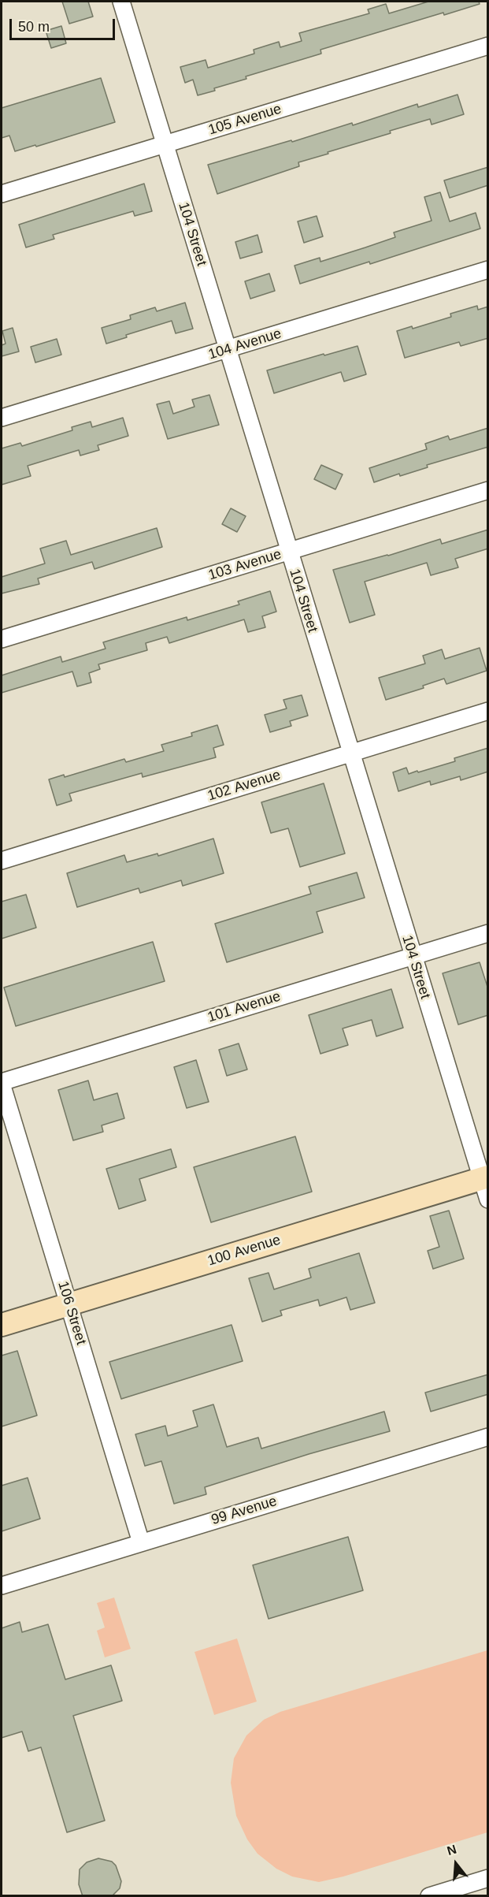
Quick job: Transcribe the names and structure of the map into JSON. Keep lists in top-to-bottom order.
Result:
{
  "streets": {
    "main road": ["100 Avenue"],
    "street": [
      "105 Avenue",
      "104 Street",
      "104 Avenue",
      "103 Avenue",
      "102 Avenue",
      "101 Avenue",
      "106 Street",
      "99 Avenue"
    ]
  },
  "crossings": [
    ["105 Avenue", "104 Street"],
    ["104 Street", "104 Avenue"],
    ["104 Street", "103 Avenue"],
    ["104 Street", "102 Avenue"],
    ["104 Street", "101 Avenue"],
    ["104 Street", "100 Avenue"],
    ["101 Avenue", "106 Street"],
    ["100 Avenue", "106 Street"],
    ["106 Street", "99 Avenue"]
  ],
  "scale_bar": "50 m",
  "north": "top"
}
